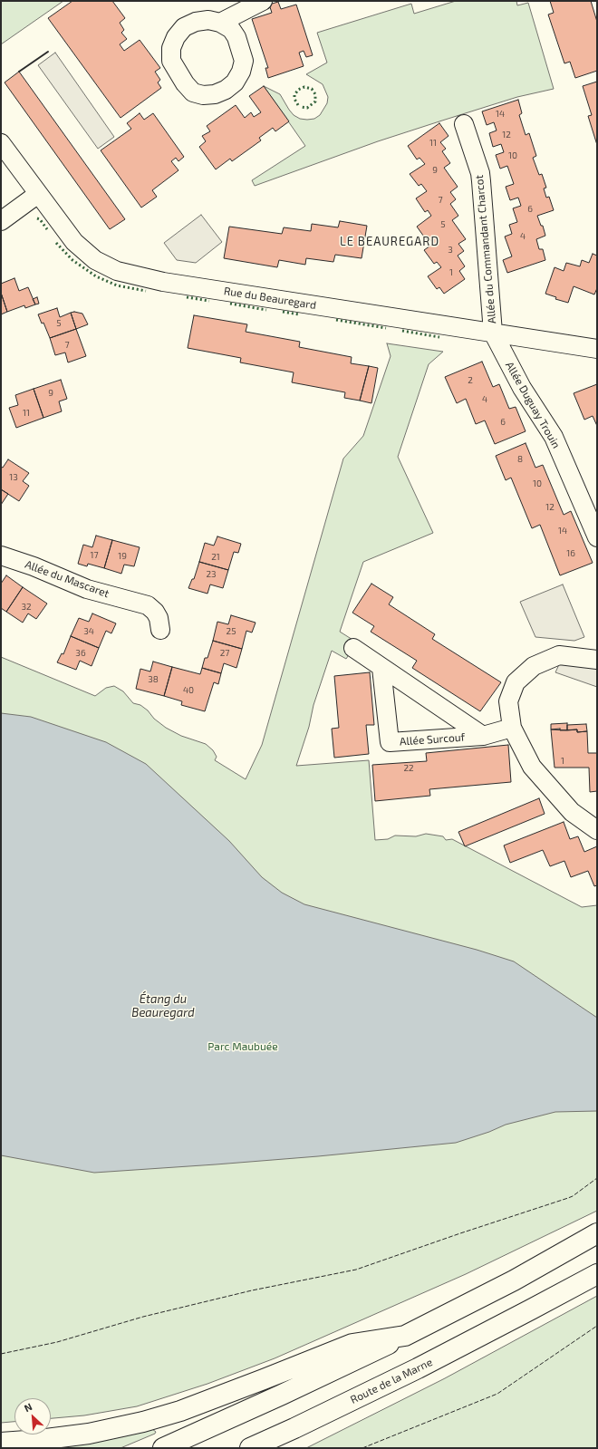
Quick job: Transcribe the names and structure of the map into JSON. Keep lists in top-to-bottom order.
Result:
{
  "streets": {
    "highway": ["Route de la Marne"],
    "street": [
      "Allée du Commandant Charcot",
      "Rue du Beauregard",
      "Allée Duguay Trouin",
      "Allée du Mascaret",
      "Allée Surcouf"
    ]
  },
  "crossings": [
    ["Allée du Commandant Charcot", "Rue du Beauregard"],
    ["Allée du Commandant Charcot", "Allée Duguay Trouin"],
    ["Rue du Beauregard", "Allée Duguay Trouin"]
  ],
  "districts": ["LE BEAUREGARD"],
  "water": ["Étang du Beauregard"],
  "parks": ["Parc Maubuée"],
  "house_numbers": [
    "14",
    "12",
    "11",
    "10",
    "9",
    "7",
    "6",
    "5",
    "4",
    "3",
    "1",
    "5",
    "7",
    "2",
    "9",
    "4",
    "11",
    "6",
    "8",
    "13",
    "10",
    "12",
    "14",
    "16",
    "17",
    "19",
    "21",
    "23",
    "32",
    "34",
    "25",
    "36",
    "27",
    "38",
    "40",
    "1",
    "22"
  ],
  "north": "top left"
}
